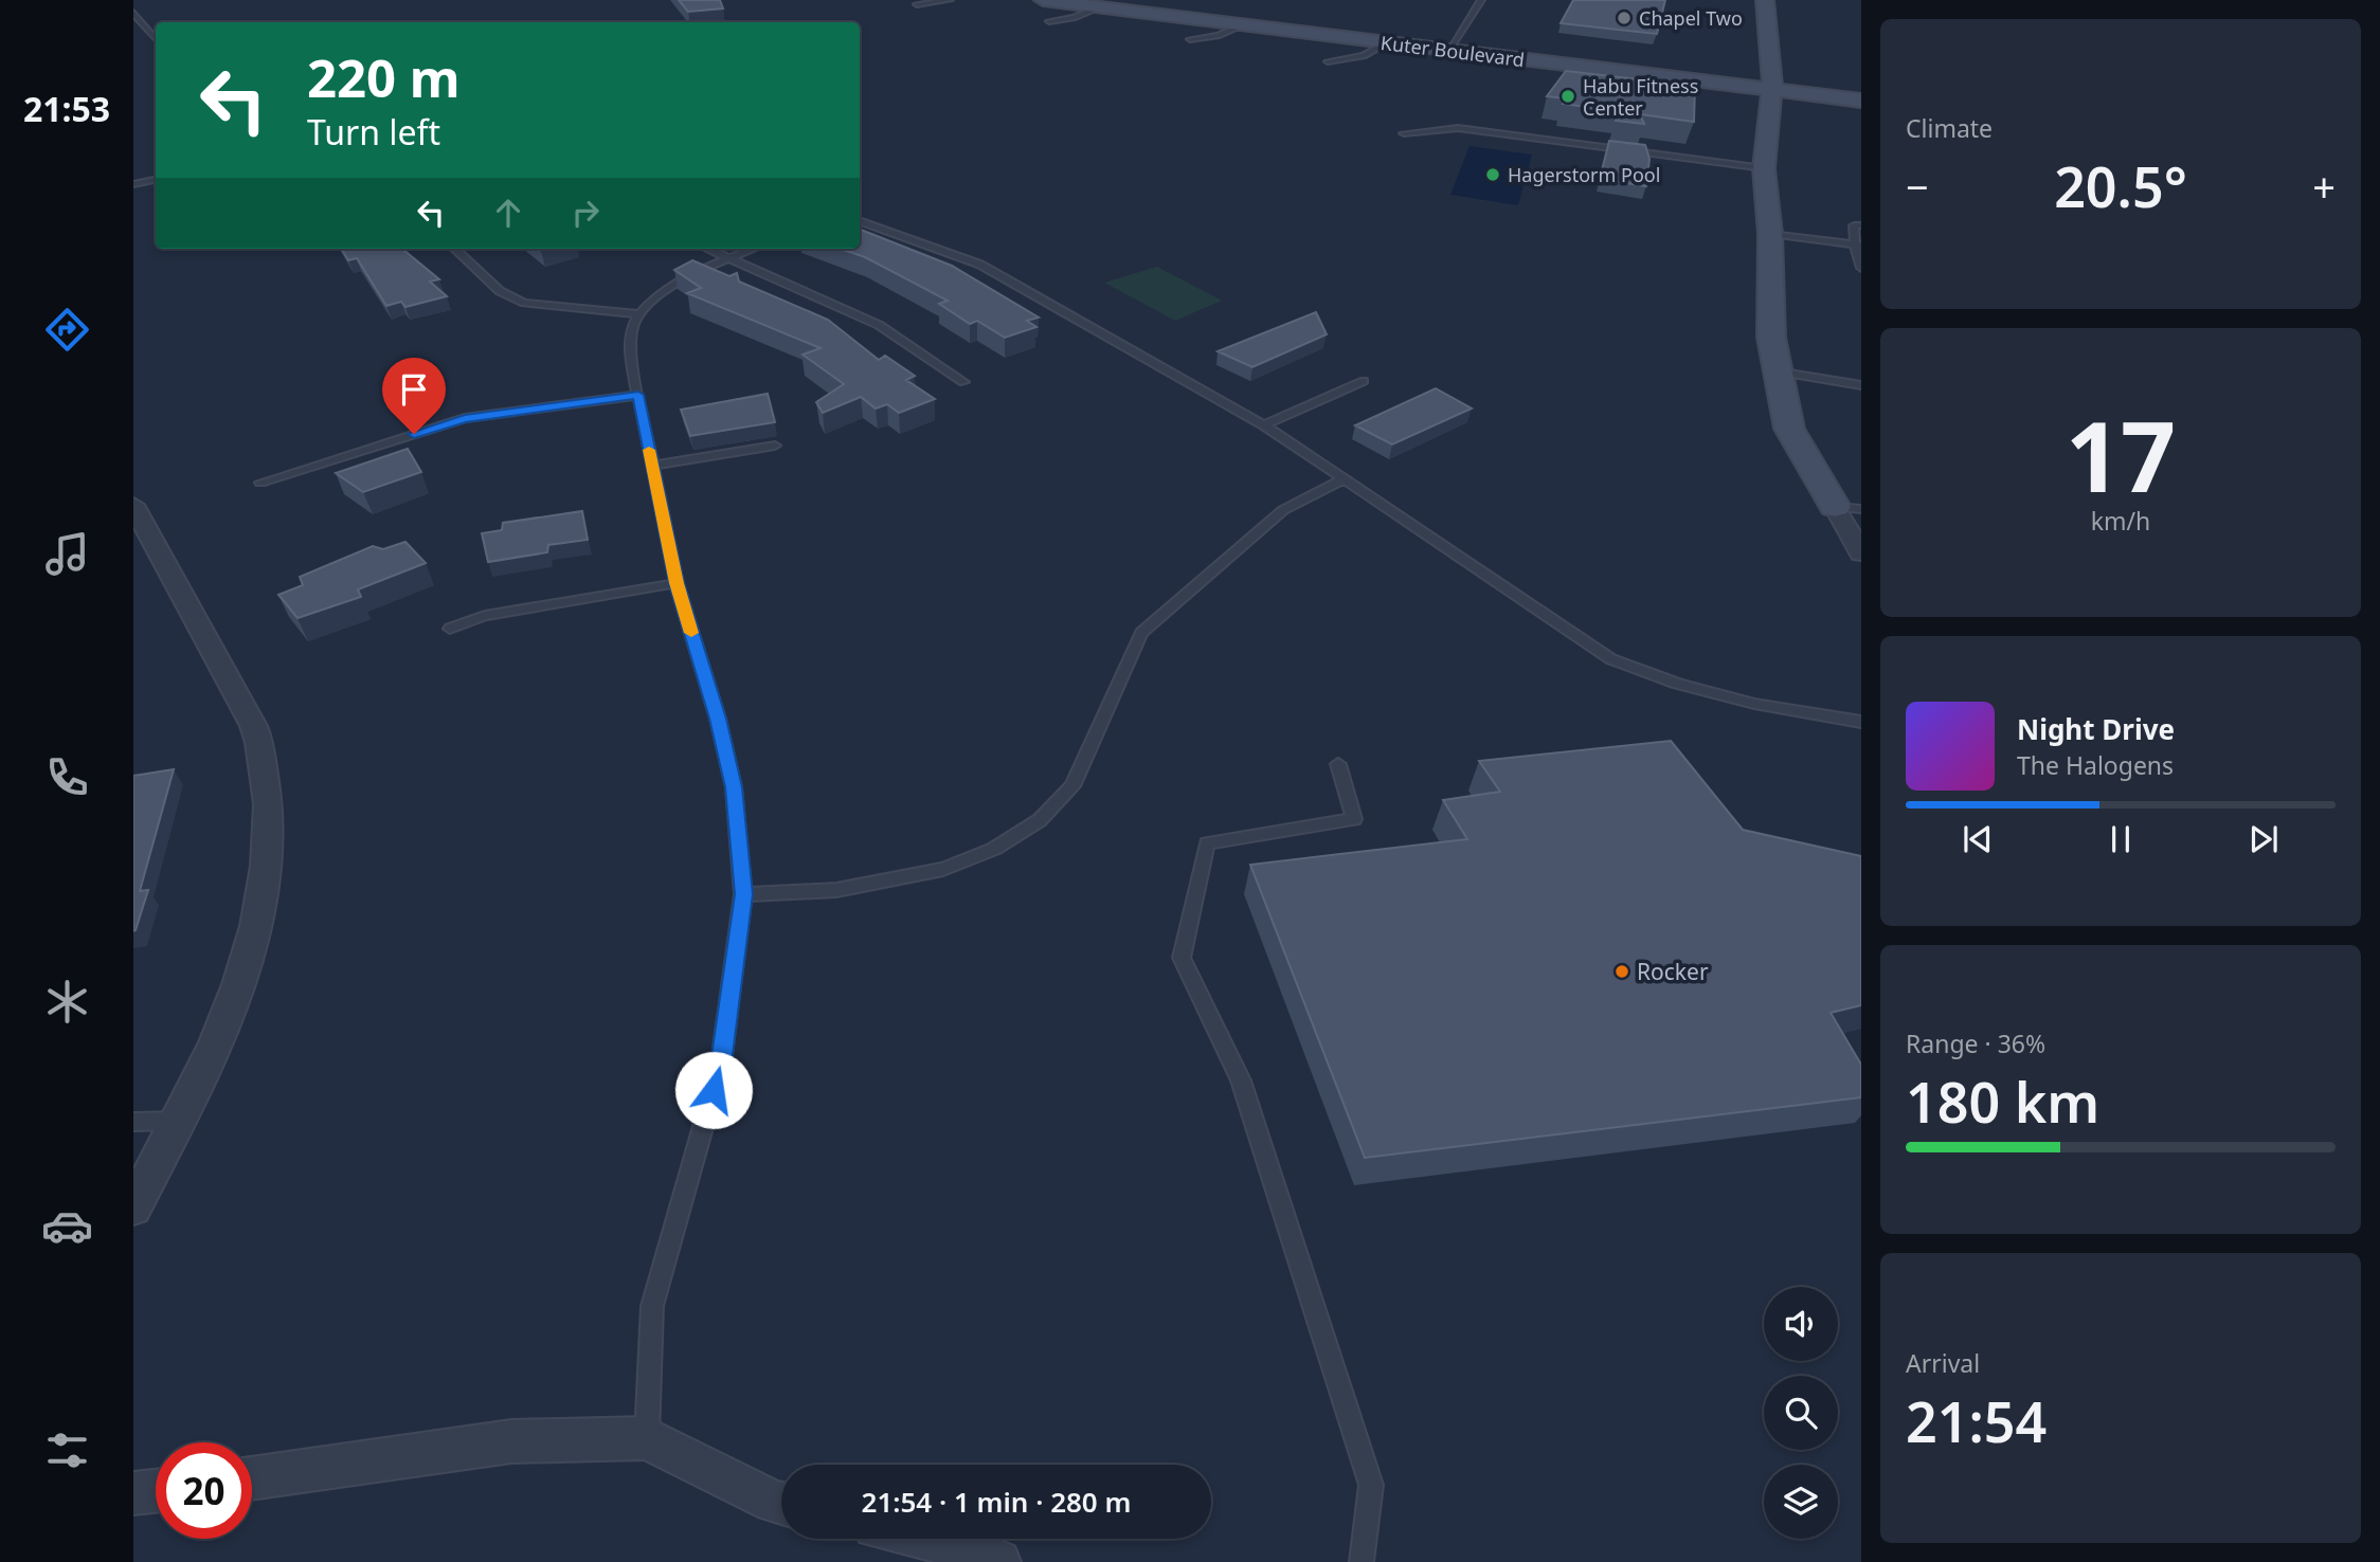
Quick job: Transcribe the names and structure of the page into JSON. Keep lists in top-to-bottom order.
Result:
{
  "streets": {
    "street": ["Kuter Boulevard"]
  },
  "places": [
    "Chapel Two",
    "Habu Fitness Center",
    "Hagerstorm Pool",
    "Rocker"
  ],
  "page": {
    "tabs": "21:53",
    "tile": [
      "Climate",
      ["17", "km/h"],
      ["Range · 36%", "180 km"],
      ["Arrival", "21:54"]
    ],
    "turn": ["220 m", "Turn left"],
    "heat": ["−", "20.5°", "+"],
    "song": ["Night Drive", "The Halogens"],
    "limit": "20",
    "trip": "21:54 · 1 min · 280 m"
  }
}
